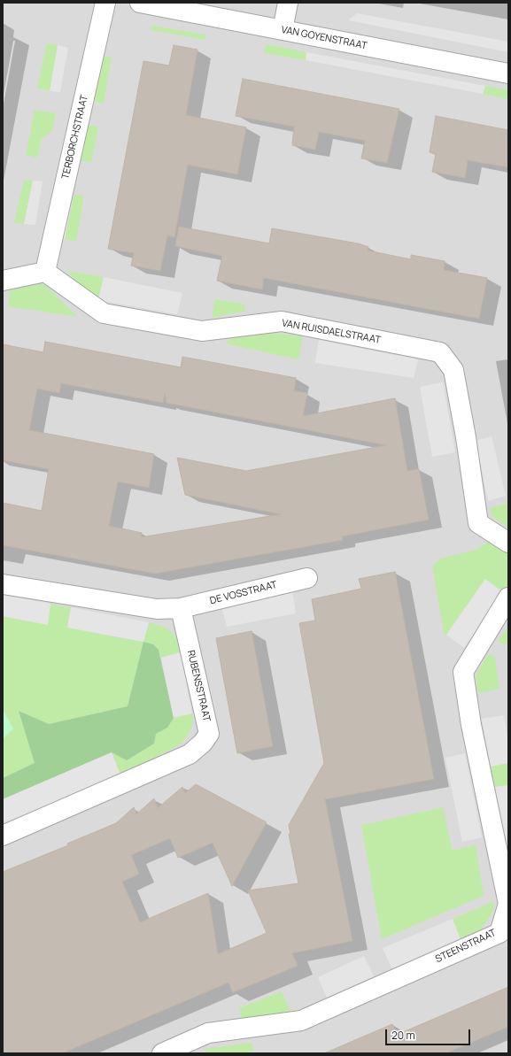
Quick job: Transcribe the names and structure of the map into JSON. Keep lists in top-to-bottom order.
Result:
{
  "streets": {
    "street": [
      "VAN GOYENSTRAAT",
      "TERBORCHSTRAAT",
      "VAN RUISDAELSTRAAT",
      "DE VOSSTRAAT",
      "RUBENSSTRAAT",
      "STEENSTRAAT"
    ]
  },
  "crossings": [
    ["TERBORCHSTRAAT", "VAN RUISDAELSTRAAT"],
    ["DE VOSSTRAAT", "RUBENSSTRAAT"]
  ],
  "scale_bar": "20 m"
}
